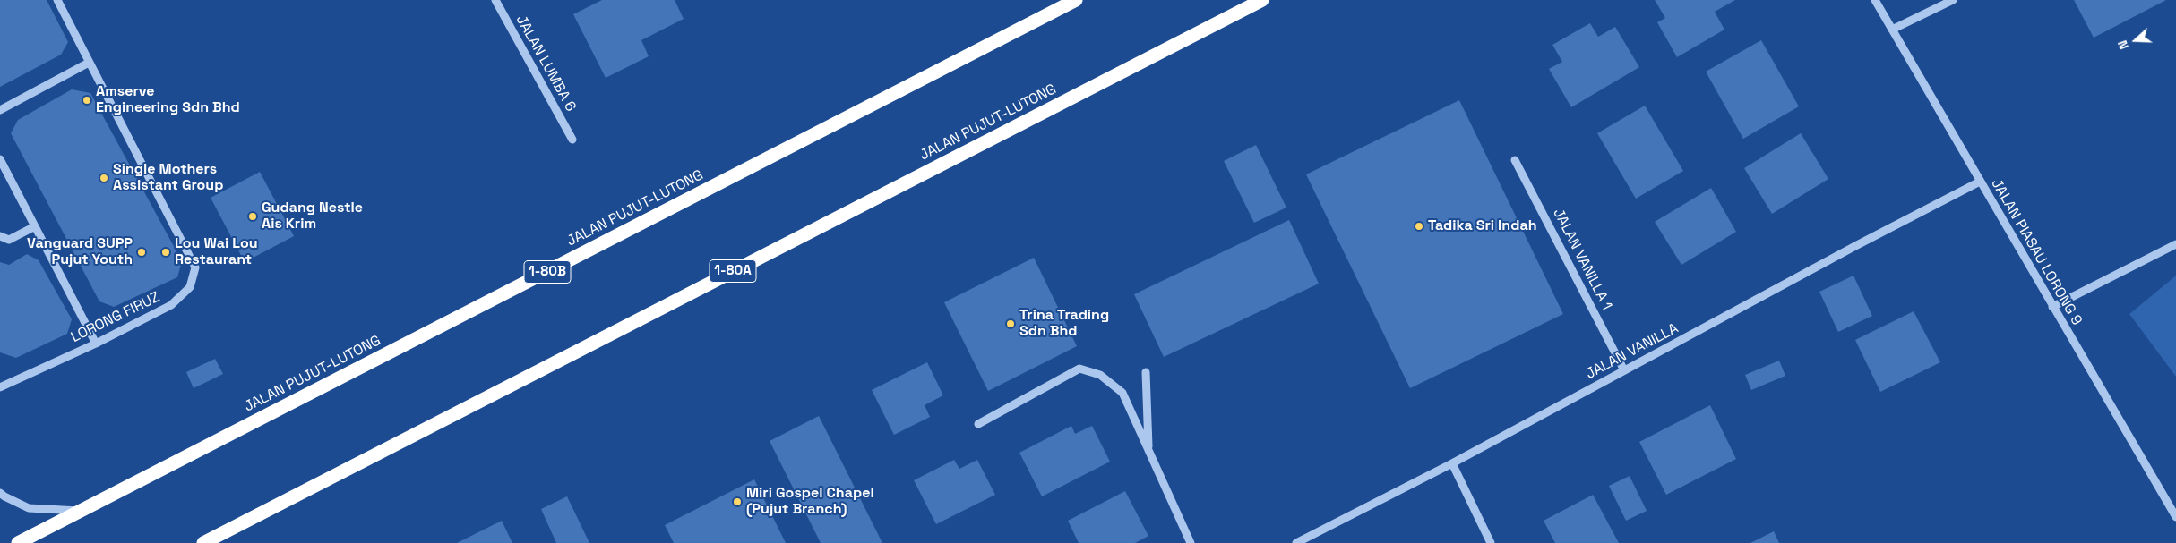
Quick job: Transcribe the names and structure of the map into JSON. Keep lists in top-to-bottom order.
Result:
{
  "streets": {
    "highway": ["JALAN PUJUT-LUTONG", "1-80A", "1-80B"],
    "street": [
      "JALAN LUMBA 6",
      "JALAN PIASAU LORONG 9",
      "JALAN VANILLA 1",
      "LORONG FIRUZ",
      "JALAN VANILLA"
    ]
  },
  "crossings": [
    ["JALAN PIASAU LORONG 9", "JALAN VANILLA"],
    ["JALAN VANILLA 1", "JALAN VANILLA"]
  ],
  "places": [
    "Amserve Engineering Sdn Bhd",
    "Single Mothers Assistant Group",
    "Gudang Nestle Ais Krim",
    "Tadika Sri Indah",
    "Vanguard SUPP Pujut Youth",
    "Lou Wai Lou Restaurant",
    "Trina Trading Sdn Bhd",
    "Miri Gospel Chapel (Pujut Branch)"
  ],
  "north": "left"
}
